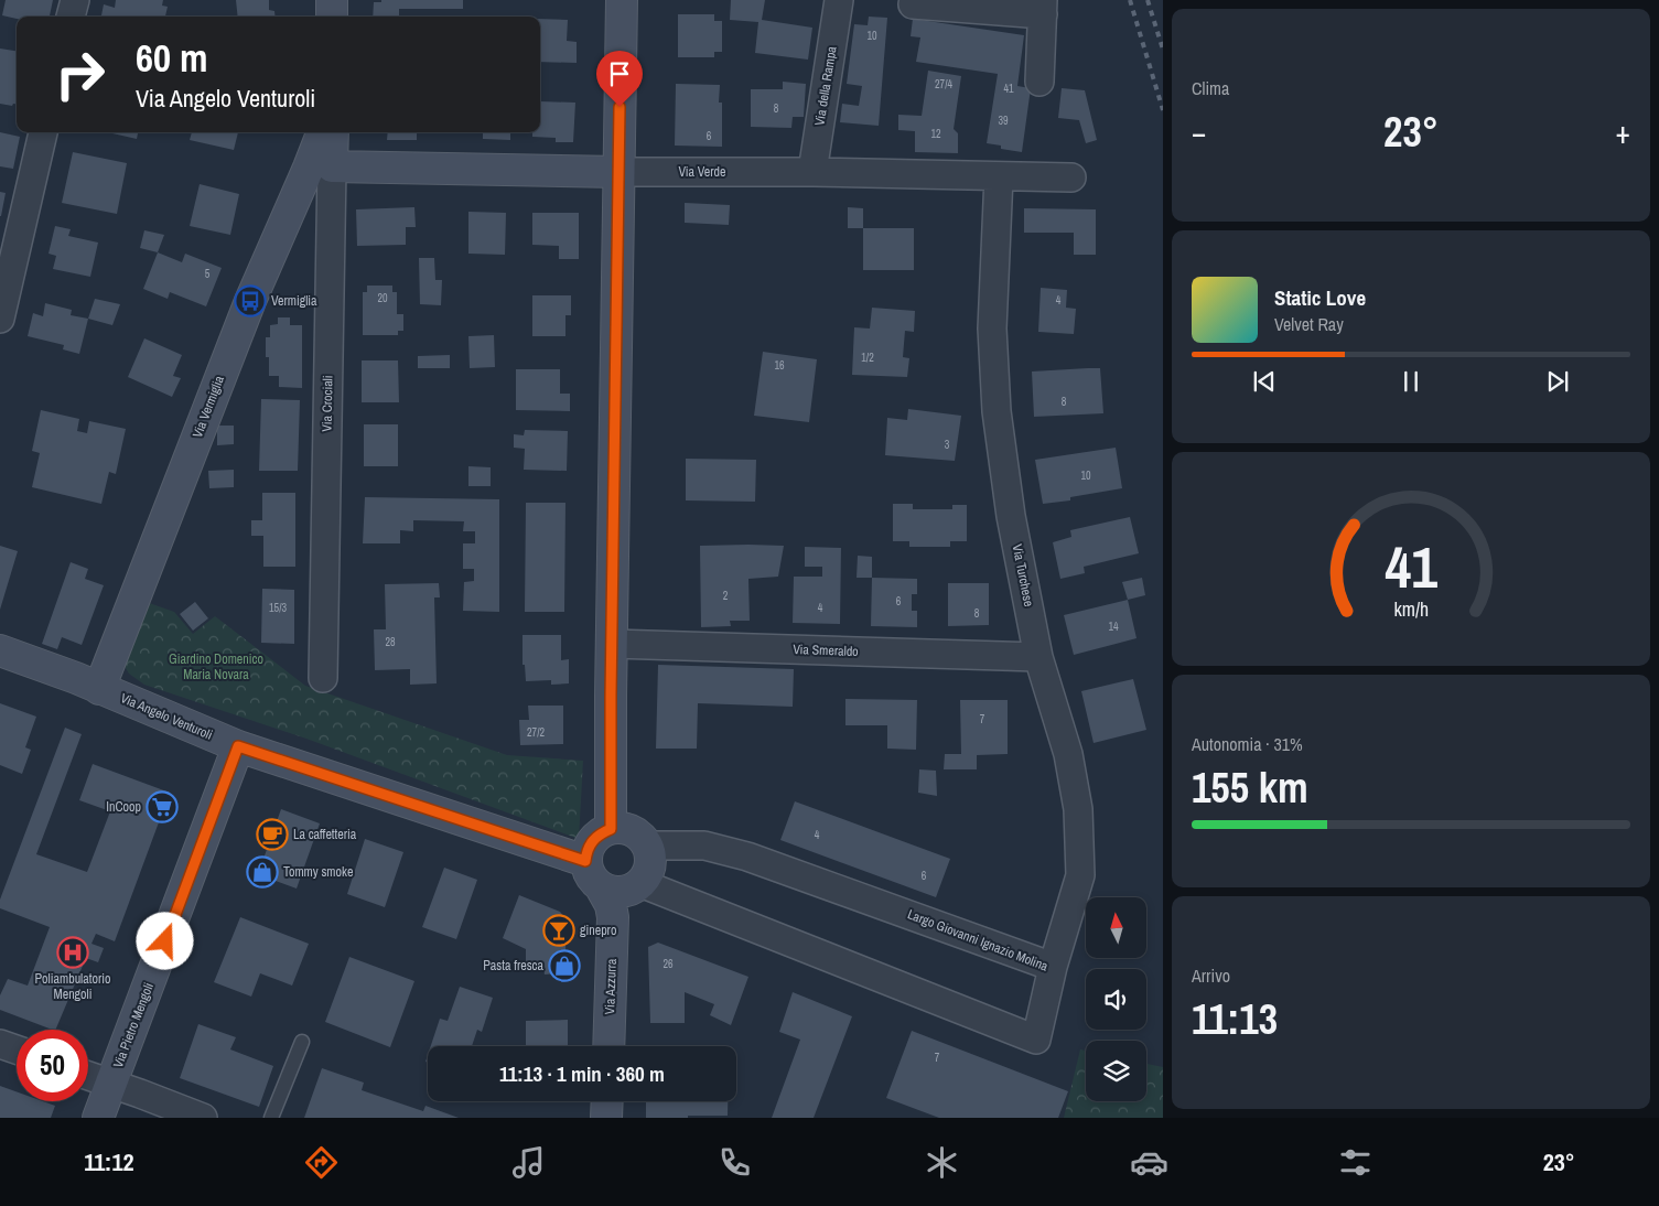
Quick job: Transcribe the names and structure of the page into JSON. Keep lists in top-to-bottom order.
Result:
{
  "streets": {
    "main road": [
      "Via Verde",
      "Via Crociali",
      "Via Vermiglia",
      "Via Angelo Venturoli",
      "Via Azzurra",
      "Via Pietro Mengoli"
    ],
    "street": [
      "Via della Rampa",
      "Via Turchese",
      "Via Smeraldo",
      "Largo Giovanni Ignazio Molina"
    ]
  },
  "crossings": [
    ["Via della Rampa", "Via Verde"],
    ["Via Verde", "Via Crociali"],
    ["Via Verde", "Via Turchese"],
    ["Via Vermiglia", "Via Angelo Venturoli"],
    ["Via Turchese", "Via Smeraldo"],
    ["Via Turchese", "Largo Giovanni Ignazio Molina"],
    ["Via Angelo Venturoli", "Largo Giovanni Ignazio Molina"],
    ["Via Angelo Venturoli", "Via Azzurra"],
    ["Via Angelo Venturoli", "Via Pietro Mengoli"],
    ["Largo Giovanni Ignazio Molina", "Via Azzurra"]
  ],
  "parks": ["Giardino Domenico Maria Novara"],
  "places": {
    "bus stop": ["Vermiglia"],
    "supermarket": ["InCoop"],
    "cafe": ["La caffetteria"],
    "shop": ["Tommy smoke", "Pasta fresca"],
    "bar": ["ginepro"],
    "hospital": ["Poliambulatorio Mengoli"]
  },
  "house_numbers": [
    "10",
    "27/4",
    "41",
    "8",
    "39",
    "12",
    "6",
    "5",
    "20",
    "4",
    "1/2",
    "16",
    "8",
    "3",
    "10",
    "2",
    "6",
    "15/3",
    "4",
    "8",
    "14",
    "28",
    "7",
    "27/2",
    "4",
    "6",
    "26",
    "7"
  ],
  "north": "top",
  "page": {
    "tile": [
      "Clima",
      ["Autonomia · 31%", "155 km"],
      ["Arrivo", "11:13"]
    ],
    "turn": ["60 m", "Via Angelo Venturoli"],
    "heat": ["−", "23°", "+"],
    "song": ["Static Love", "Velvet Ray"],
    "limit": "50",
    "trip": "11:13 · 1 min · 360 m",
    "tabs": ["11:12", "23°"],
    "gauge": ["41", "km/h"]
  }
}
